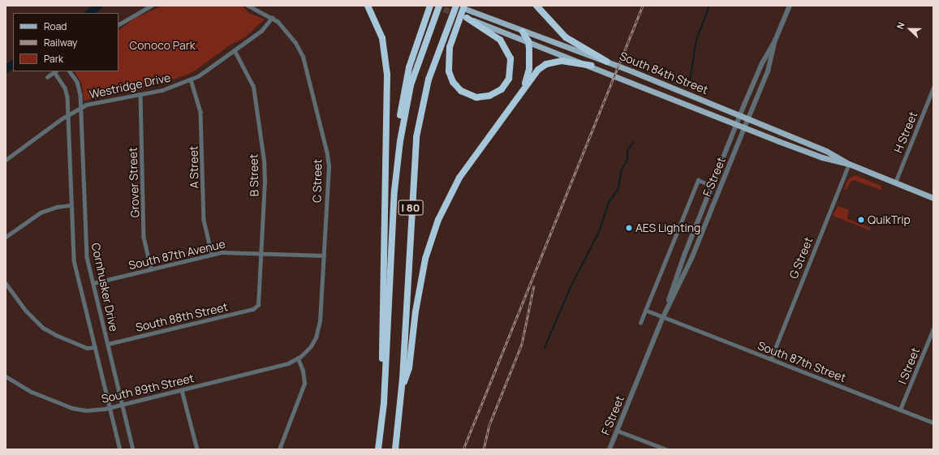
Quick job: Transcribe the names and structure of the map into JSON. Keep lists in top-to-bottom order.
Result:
{
  "streets": {
    "highway": ["I 80"],
    "main road": ["South 84th Street"],
    "street": [
      "Westridge Drive",
      "H Street",
      "A Street",
      "B Street",
      "F Street",
      "C Street",
      "Grover Street",
      "South 87th Avenue",
      "G Street",
      "Cornhusker Drive",
      "South 88th Street",
      "South 87th Street",
      "I Street",
      "South 89th Street"
    ]
  },
  "crossings": [
    ["South 84th Street", "H Street"],
    ["South 84th Street", "F Street"],
    ["South 84th Street", "G Street"],
    ["Westridge Drive", "A Street"],
    ["Westridge Drive", "B Street"],
    ["Westridge Drive", "C Street"],
    ["Westridge Drive", "Grover Street"],
    ["Westridge Drive", "Cornhusker Drive"],
    ["A Street", "South 87th Avenue"],
    ["B Street", "South 87th Avenue"],
    ["B Street", "South 88th Street"],
    ["F Street", "South 87th Street"],
    ["C Street", "South 87th Avenue"],
    ["C Street", "South 89th Street"],
    ["Grover Street", "South 87th Avenue"],
    ["South 87th Avenue", "Cornhusker Drive"],
    ["G Street", "South 87th Street"],
    ["Cornhusker Drive", "South 88th Street"],
    ["Cornhusker Drive", "South 89th Street"],
    ["South 87th Street", "I Street"]
  ],
  "parks": ["Conoco Park"],
  "places": ["QuikTrip", "AES Lighting"],
  "legend": ["Road", "Railway", "Park"],
  "north": "left"
}
